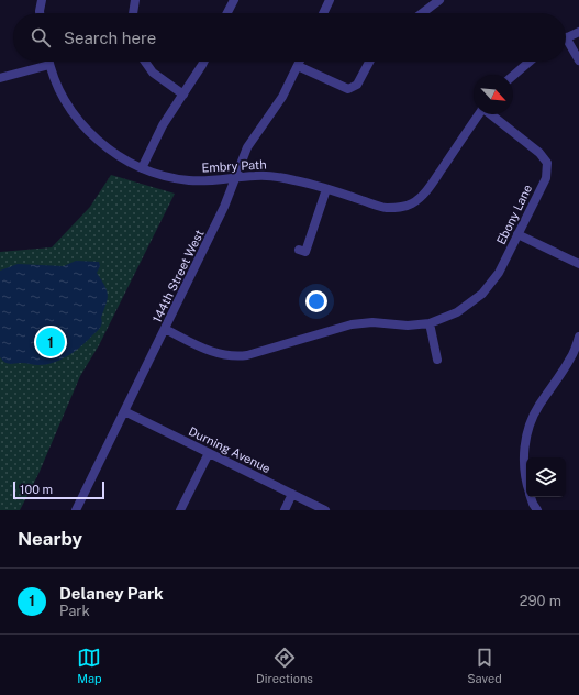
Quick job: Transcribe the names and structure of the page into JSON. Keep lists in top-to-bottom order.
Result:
{
  "streets": {
    "street": [
      "Embry Path",
      "Ebony Lane",
      "144th Street West",
      "Durning Avenue"
    ]
  },
  "crossings": [
    ["Embry Path", "144th Street West"],
    ["Ebony Lane", "144th Street West"],
    ["144th Street West", "Durning Avenue"]
  ],
  "scale_bar": "100 m",
  "north": "bottom right",
  "page": {
    "search": "Search here",
    "pins": "1",
    "scale": "100 m",
    "heading": "Nearby",
    "list": [
      {
        "mark": "1",
        "name": "Delaney Park",
        "note": "Park",
        "value": "290 m"
      }
    ],
    "nav": ["Map", "Directions", "Saved"]
  }
}
